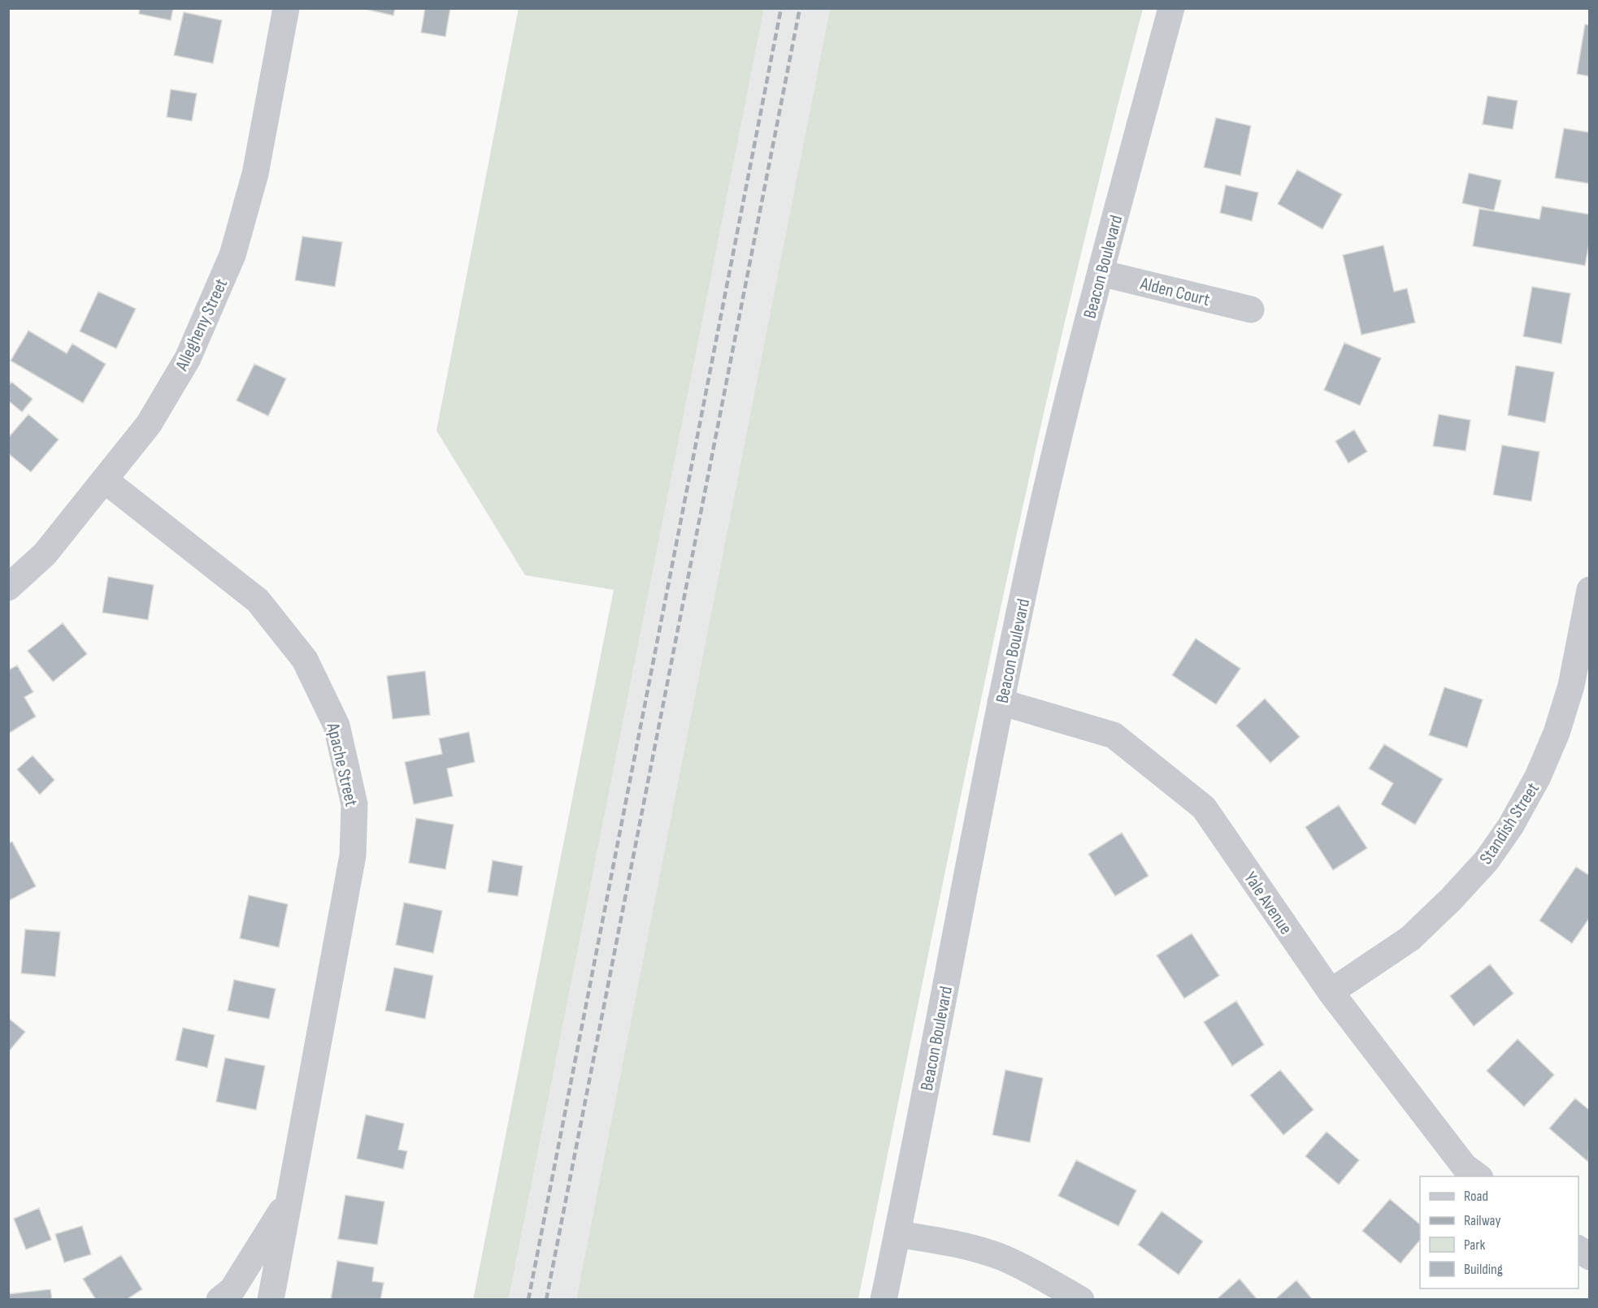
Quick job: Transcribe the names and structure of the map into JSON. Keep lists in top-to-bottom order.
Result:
{
  "streets": {
    "street": [
      "Beacon Boulevard",
      "Alden Court",
      "Allegheny Street",
      "Apache Street",
      "Standish Street",
      "Yale Avenue"
    ]
  },
  "crossings": [
    ["Beacon Boulevard", "Alden Court"],
    ["Beacon Boulevard", "Yale Avenue"],
    ["Allegheny Street", "Apache Street"],
    ["Standish Street", "Yale Avenue"]
  ],
  "legend": [
    "Road",
    "Railway",
    "Park",
    "Building"
  ]
}
